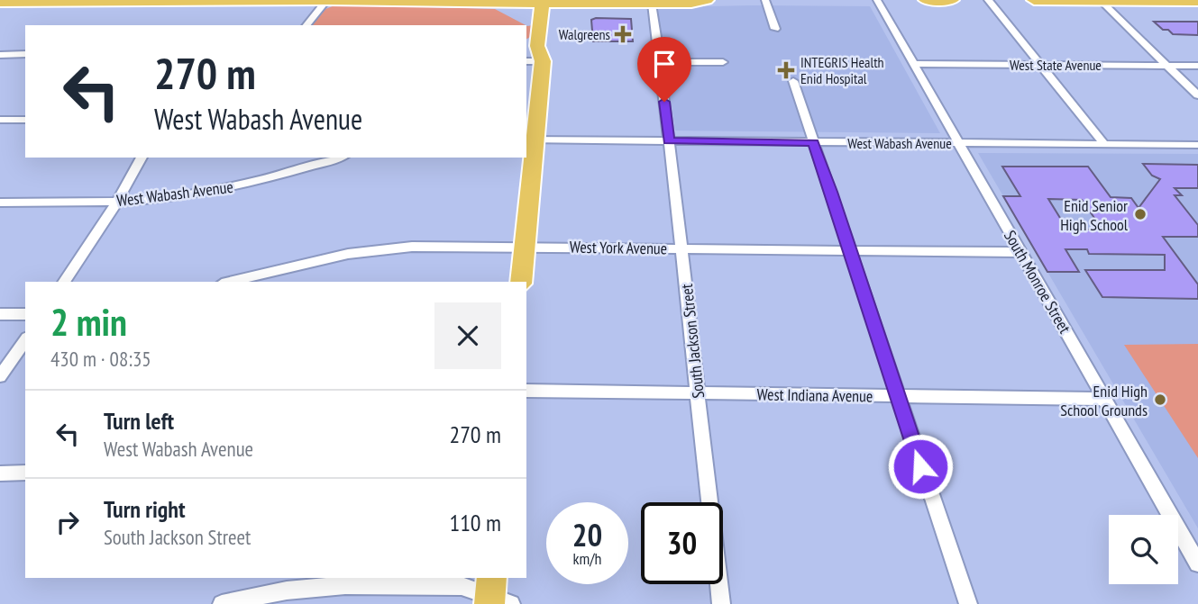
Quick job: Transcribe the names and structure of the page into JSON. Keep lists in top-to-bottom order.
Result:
{
  "streets": {
    "street": [
      "West State Avenue",
      "West Wabash Avenue",
      "West York Avenue",
      "South Monroe Street",
      "South Jackson Street",
      "West Indiana Avenue"
    ]
  },
  "crossings": [
    ["West State Avenue", "South Monroe Street"],
    ["West Wabash Avenue", "South Monroe Street"],
    ["West Wabash Avenue", "South Jackson Street"],
    ["West York Avenue", "South Monroe Street"],
    ["West York Avenue", "South Jackson Street"],
    ["South Monroe Street", "West Indiana Avenue"],
    ["South Jackson Street", "West Indiana Avenue"]
  ],
  "places": {
    "health": ["Walgreens", "INTEGRIS Health Enid Hospital"],
    "other": ["Enid Senior High School", "Enid High School Grounds"]
  },
  "page": {
    "turn": ["270 m", "West Wabash Avenue"],
    "heading": ["2 min", "430 m · 08:35"],
    "list": [
      {
        "name": "Turn left",
        "note": "West Wabash Avenue",
        "value": "270 m"
      },
      {
        "name": "Turn right",
        "note": "South Jackson Street",
        "value": "110 m"
      }
    ],
    "speed": "20 km/h",
    "limit": "30"
  }
}
